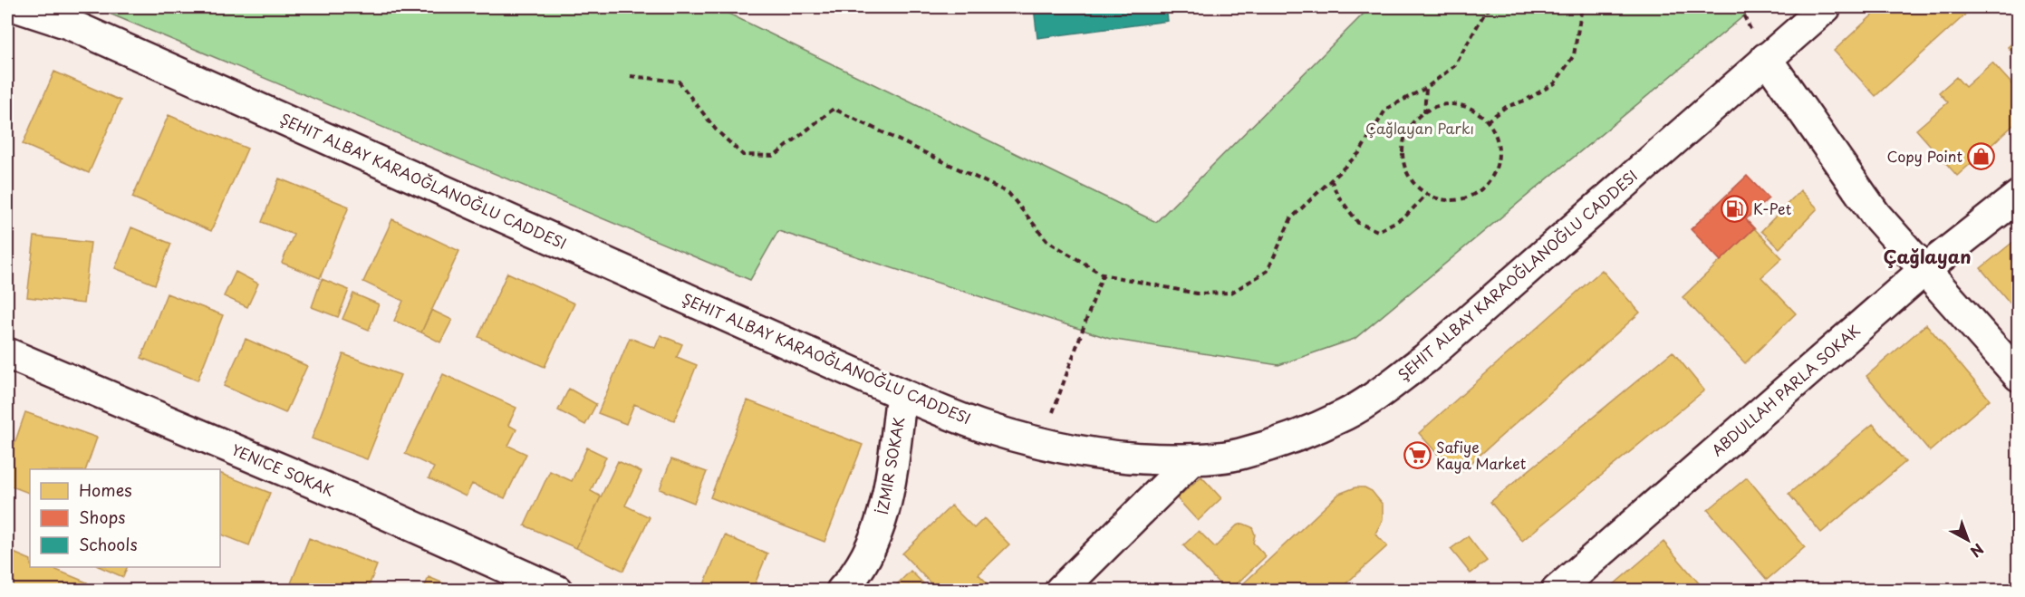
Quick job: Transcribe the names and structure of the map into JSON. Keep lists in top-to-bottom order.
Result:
{
  "streets": {
    "street": [
      "ŞEHIT ALBAY KARAOĞLANOĞLU CADDESI",
      "ABDULLAH PARLA SOKAK",
      "İZMIR SOKAK",
      "YENICE SOKAK"
    ]
  },
  "crossings": [
    ["ŞEHIT ALBAY KARAOĞLANOĞLU CADDESI", "İZMIR SOKAK"]
  ],
  "districts": ["Çağlayan"],
  "parks": ["Çağlayan Parkı"],
  "places": {
    "shop": ["Copy Point"],
    "fuel station": ["K-Pet"],
    "supermarket": ["Safiye Kaya Market"]
  },
  "legend": ["Homes", "Shops", "Schools"],
  "north": "bottom right"
}
